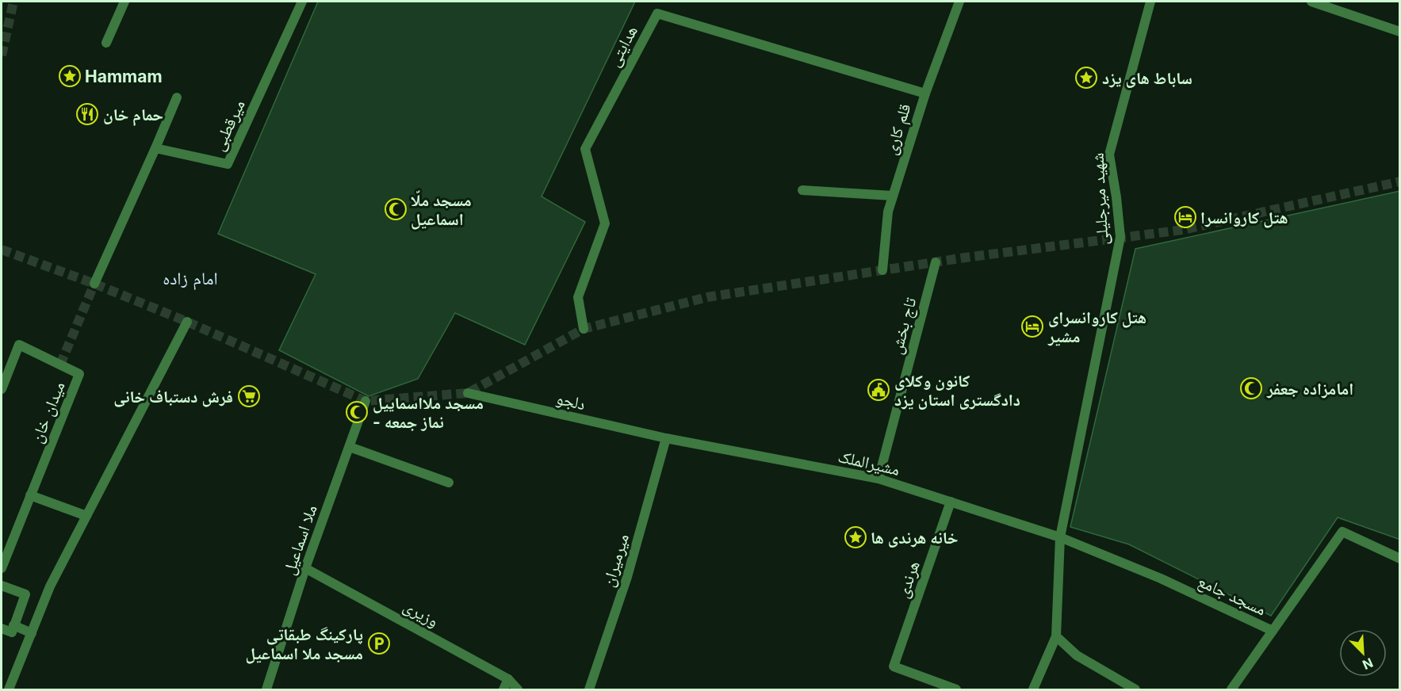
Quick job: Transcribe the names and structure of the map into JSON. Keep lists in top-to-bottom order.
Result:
{
  "streets": {
    "street": [
      "هدایتی",
      "میرقطبی",
      "قلم کاری",
      "شهید میرجلیلی",
      "تاج بخش",
      "دلجو",
      "میدان خان",
      "مشیرالملک",
      "ملا اسماعیل",
      "میرمیران",
      "هرندی",
      "مسجد جامع",
      "وزیری"
    ]
  },
  "crossings": [
    ["هدایتی", "قلم کاری"],
    ["شهید میرجلیلی", "مشیرالملک"],
    ["شهید میرجلیلی", "مسجد جامع"],
    ["تاج بخش", "مشیرالملک"],
    ["دلجو", "مشیرالملک"],
    ["دلجو", "میرمیران"],
    ["مشیرالملک", "میرمیران"],
    ["مشیرالملک", "هرندی"],
    ["مشیرالملک", "مسجد جامع"],
    ["ملا اسماعیل", "وزیری"]
  ],
  "districts": ["امام زاده"],
  "places": {
    "place": ["Hammam", "ساباط های یزد", "خانه هرندی ها"],
    "restaurant": ["حمام خان"],
    "mosque": ["مسجد ملّا اسماعیل", "امامزاده جعفر", "مسجد ملااسماییل - نماز جمعه"],
    "hotel": ["هتل کاروانسرا", "هتل کاروانسرای مشیر"],
    "public building": ["کانون وکلای دادگستری استان یزد"],
    "supermarket": ["فرش دستباف خانی"],
    "parking": ["پارکینگ طبقاتی مسجد ملا اسماعیل"]
  },
  "north": "bottom right"
}
